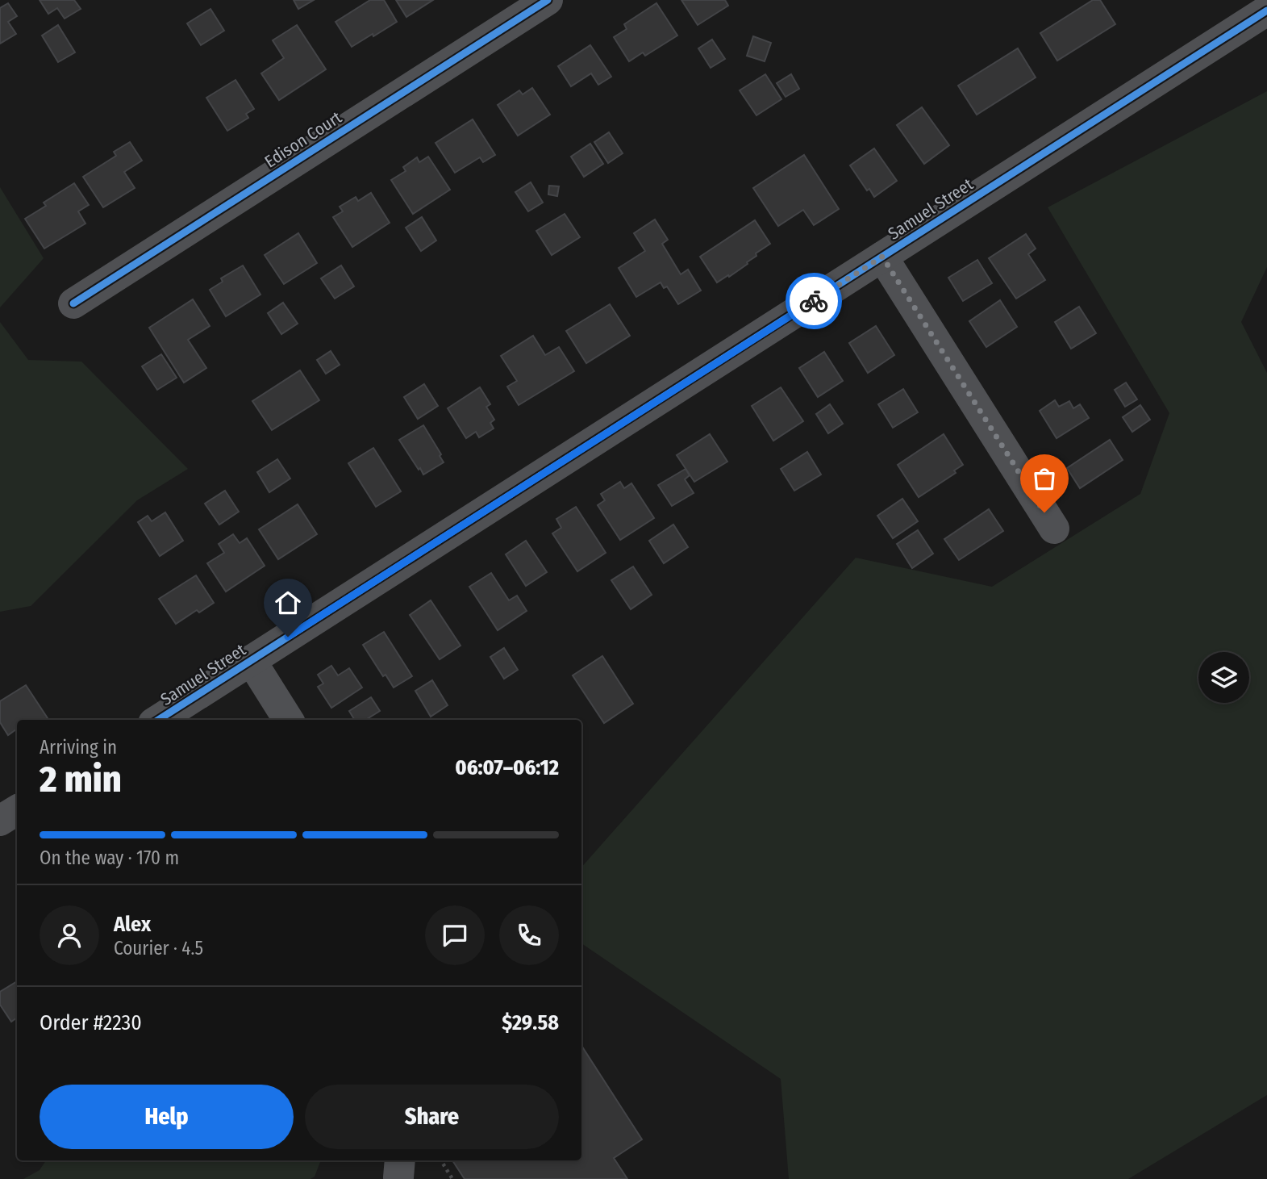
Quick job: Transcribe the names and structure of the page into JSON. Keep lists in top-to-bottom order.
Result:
{
  "streets": {
    "street": ["Edison Court", "Samuel Street"]
  },
  "page": {
    "heading": ["2 min", "Arriving in", "06:07–06:12"],
    "panel": [
      "Alex",
      "Courier · 4.5",
      "Order #2230",
      "$29.58"
    ],
    "bar": "On the way · 170 m",
    "buttons": ["Help", "Share"]
  }
}
